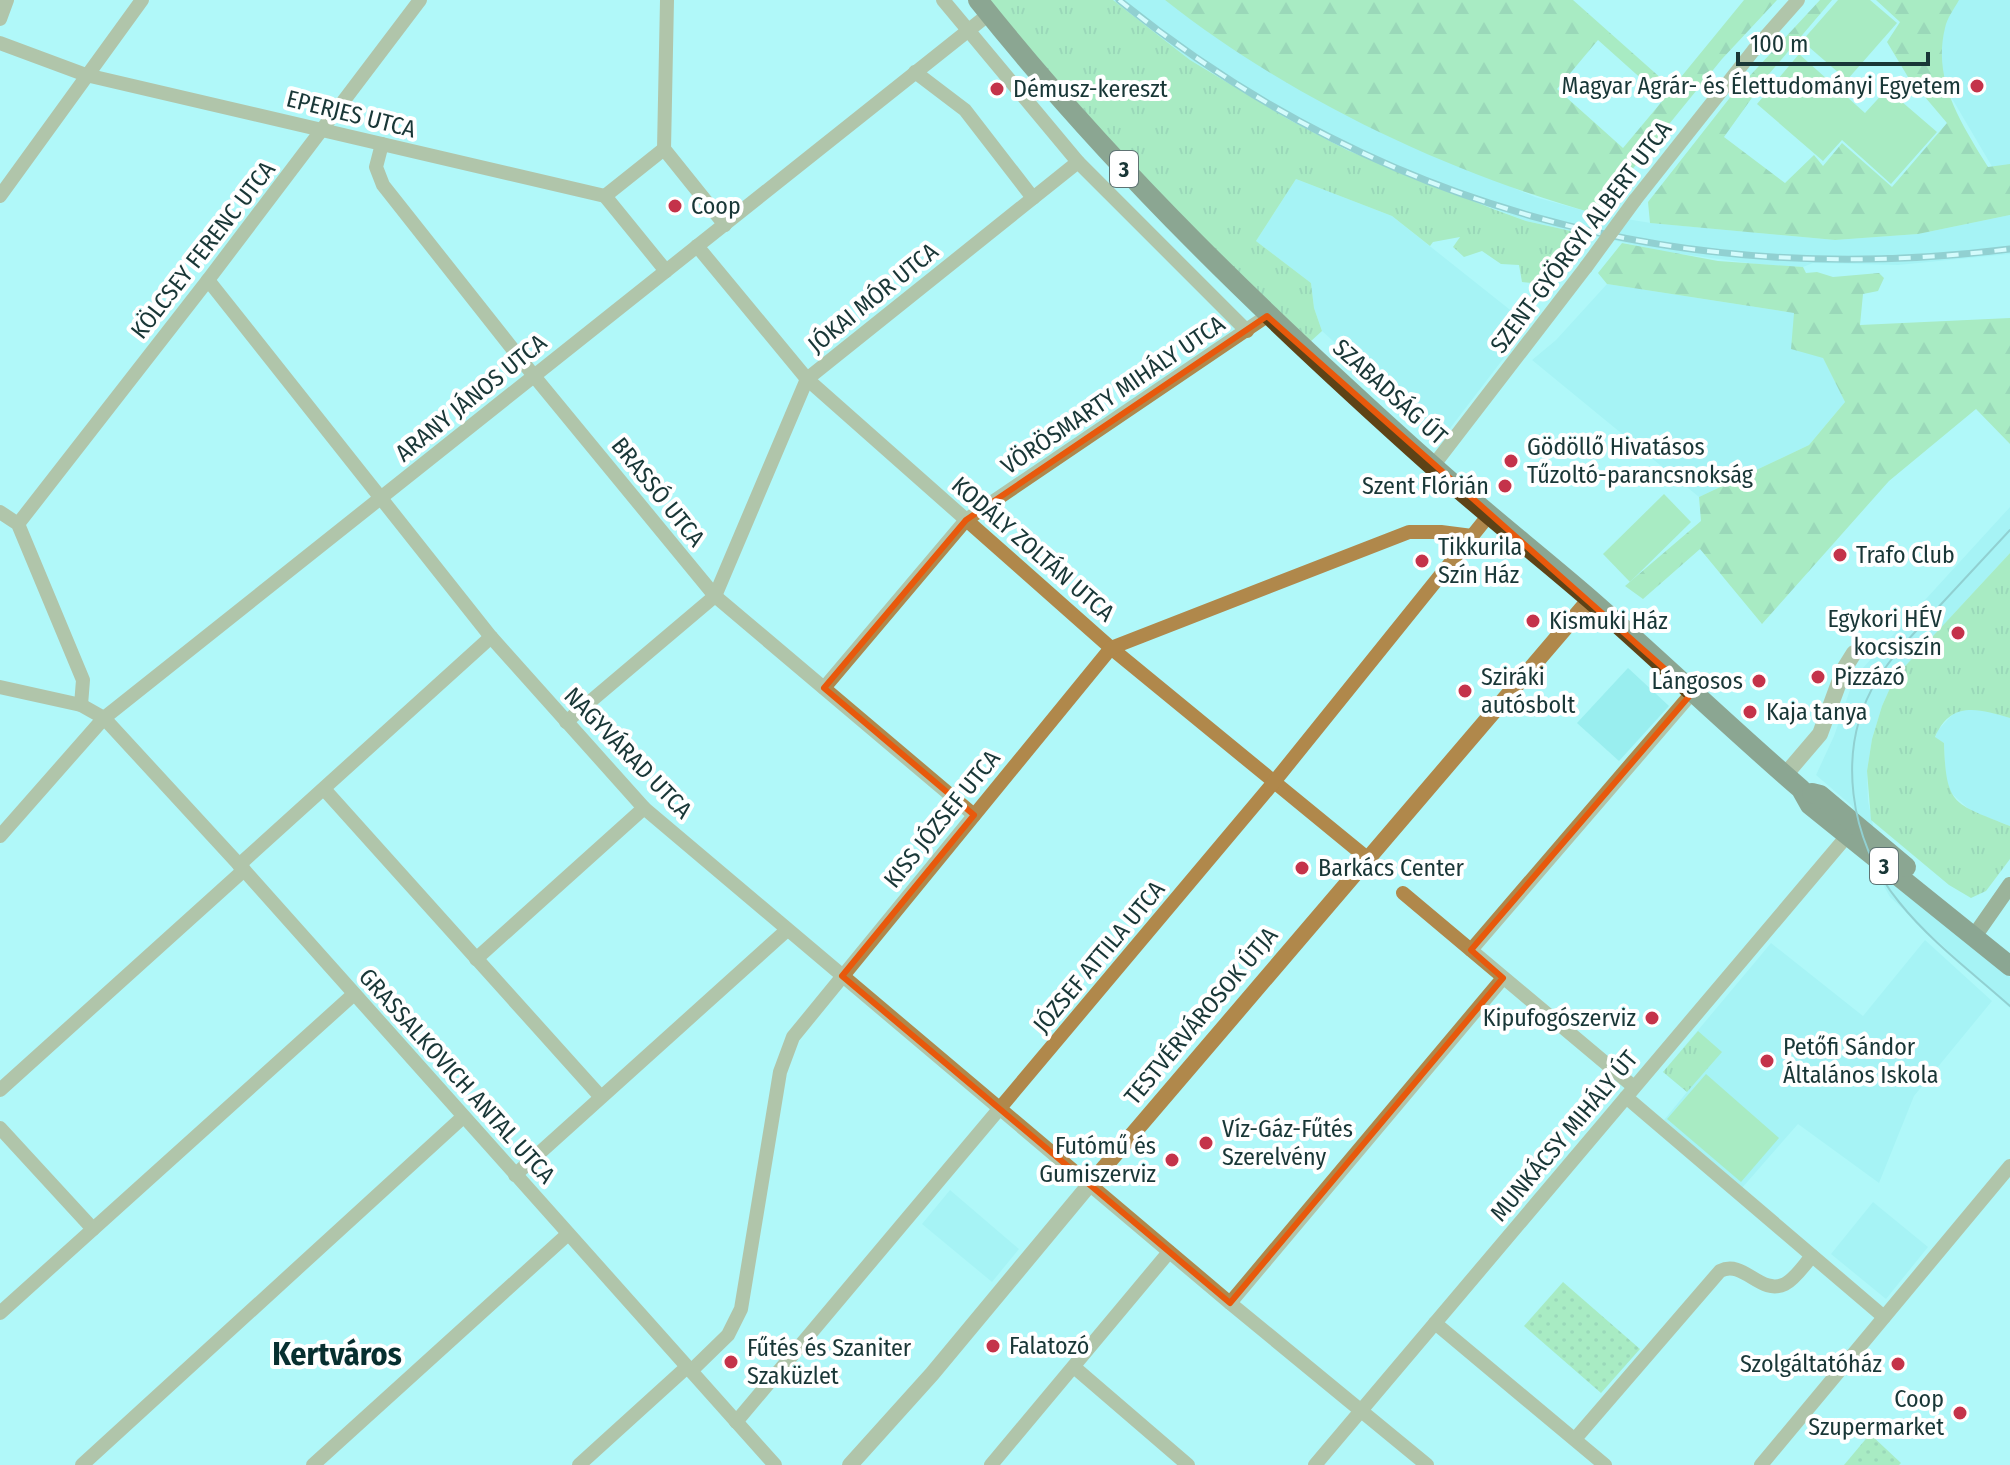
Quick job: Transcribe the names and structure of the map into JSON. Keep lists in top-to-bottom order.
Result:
{
  "streets": {
    "main road": ["3", "SZABADSÁG ÚT"],
    "street": [
      "EPERJES UTCA",
      "SZENT-GYÖRGYI ALBERT UTCA",
      "KÖLCSEY FERENC UTCA",
      "JÓKAI MÓR UTCA",
      "VÖRÖSMARTY MIHÁLY UTCA",
      "ARANY JÁNOS UTCA",
      "BRASSÓ UTCA",
      "KODÁLY ZOLTÁN UTCA",
      "NAGYVÁRAD UTCA",
      "KISS JÓZSEF UTCA",
      "JÓZSEF ATTILA UTCA",
      "TESTVÉRVÁROSOK ÚTJA",
      "GRASSALKOVICH ANTAL UTCA",
      "MUNKÁCSY MIHÁLY ÚT"
    ]
  },
  "crossings": [
    ["EPERJES UTCA", "KÖLCSEY FERENC UTCA"],
    ["EPERJES UTCA", "BRASSÓ UTCA"],
    ["SZENT-GYÖRGYI ALBERT UTCA", "SZABADSÁG ÚT"],
    ["KÖLCSEY FERENC UTCA", "NAGYVÁRAD UTCA"],
    ["JÓKAI MÓR UTCA", "BRASSÓ UTCA"],
    ["JÓKAI MÓR UTCA", "KODÁLY ZOLTÁN UTCA"],
    ["JÓKAI MÓR UTCA", "NAGYVÁRAD UTCA"],
    ["SZABADSÁG ÚT", "VÖRÖSMARTY MIHÁLY UTCA"],
    ["SZABADSÁG ÚT", "ARANY JÁNOS UTCA"],
    ["SZABADSÁG ÚT", "JÓZSEF ATTILA UTCA"],
    ["SZABADSÁG ÚT", "TESTVÉRVÁROSOK ÚTJA"],
    ["SZABADSÁG ÚT", "MUNKÁCSY MIHÁLY ÚT"],
    ["VÖRÖSMARTY MIHÁLY UTCA", "BRASSÓ UTCA"],
    ["VÖRÖSMARTY MIHÁLY UTCA", "KODÁLY ZOLTÁN UTCA"],
    ["ARANY JÁNOS UTCA", "BRASSÓ UTCA"],
    ["ARANY JÁNOS UTCA", "KODÁLY ZOLTÁN UTCA"],
    ["ARANY JÁNOS UTCA", "NAGYVÁRAD UTCA"],
    ["ARANY JÁNOS UTCA", "GRASSALKOVICH ANTAL UTCA"],
    ["BRASSÓ UTCA", "KISS JÓZSEF UTCA"],
    ["KODÁLY ZOLTÁN UTCA", "KISS JÓZSEF UTCA"],
    ["KODÁLY ZOLTÁN UTCA", "JÓZSEF ATTILA UTCA"],
    ["KODÁLY ZOLTÁN UTCA", "TESTVÉRVÁROSOK ÚTJA"],
    ["NAGYVÁRAD UTCA", "KISS JÓZSEF UTCA"],
    ["NAGYVÁRAD UTCA", "JÓZSEF ATTILA UTCA"],
    ["NAGYVÁRAD UTCA", "TESTVÉRVÁROSOK ÚTJA"],
    ["NAGYVÁRAD UTCA", "MUNKÁCSY MIHÁLY ÚT"],
    ["KISS JÓZSEF UTCA", "JÓZSEF ATTILA UTCA"],
    ["KISS JÓZSEF UTCA", "GRASSALKOVICH ANTAL UTCA"],
    ["JÓZSEF ATTILA UTCA", "GRASSALKOVICH ANTAL UTCA"]
  ],
  "districts": ["Kertváros"],
  "places": [
    "Magyar Agrár- és Élettudományi Egyetem",
    "Démusz-kereszt",
    "Coop",
    "Gödöllő Hivatásos Tűzoltó-parancsnokság",
    "Szent Flórián",
    "Trafo Club",
    "Tikkurila Szín Ház",
    "Kismuki Ház",
    "Egykori HÉV kocsiszín",
    "Pizzázó",
    "Lángosos",
    "Sziráki autósbolt",
    "Kaja tanya",
    "Barkács Center",
    "Kipufogószerviz",
    "Petőfi Sándor Általános Iskola",
    "Víz-Gáz-Fűtés Szerelvény",
    "Futómű és Gumiszerviz",
    "Falatozó",
    "Fűtés és Szaniter Szaküzlet",
    "Szolgáltatóház",
    "Coop Szupermarket"
  ],
  "scale_bar": "100 m"
}
